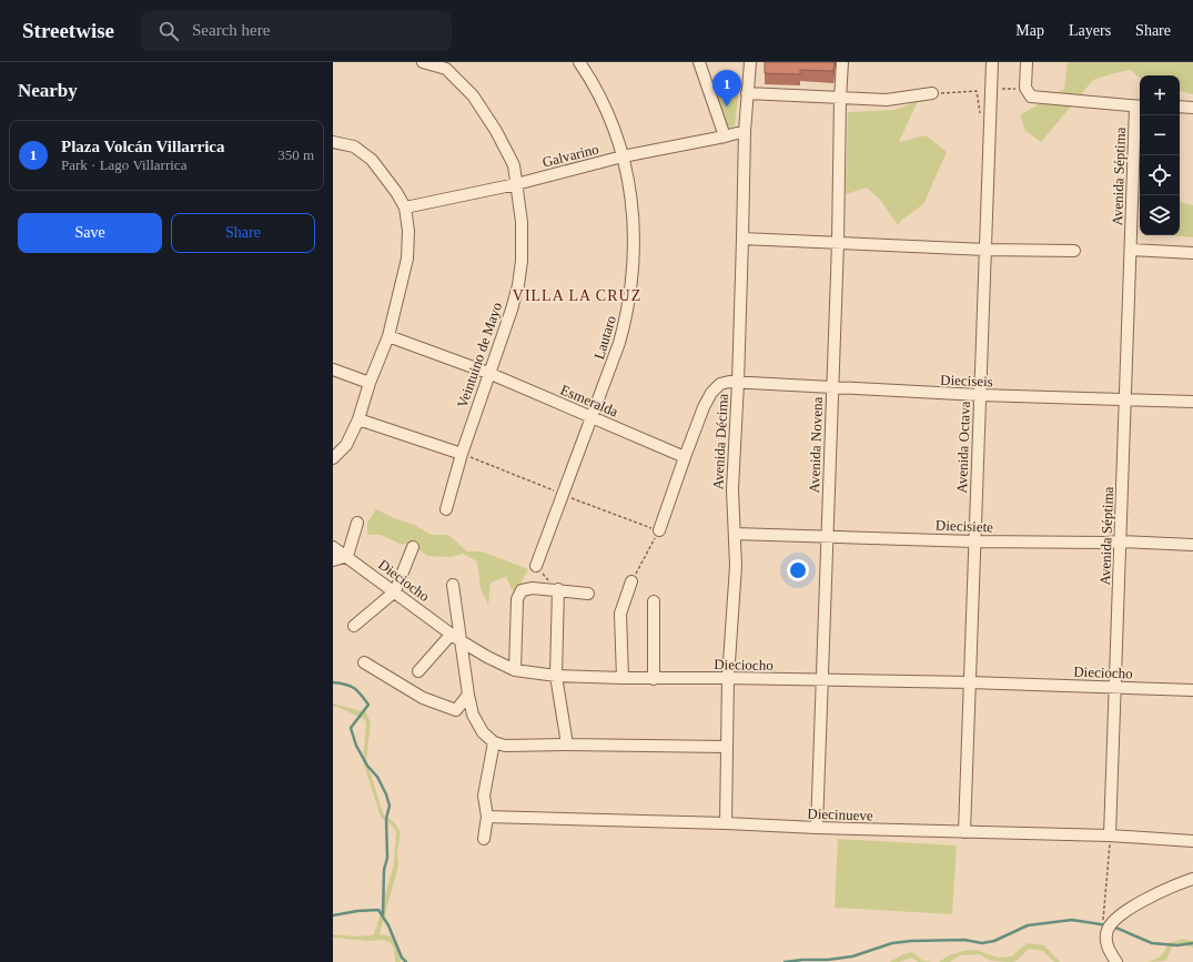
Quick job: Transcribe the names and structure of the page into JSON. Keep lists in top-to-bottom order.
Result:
{
  "streets": {
    "street": [
      "Galvarino",
      "Avenida Séptima",
      "Lautaro",
      "Veintuino de Mayo",
      "Dieciseis",
      "Esmeralda",
      "Avenida Décima",
      "Avenida Novena",
      "Avenida Octava",
      "Diecisiete",
      "Dieciocho",
      "Diecinueve"
    ]
  },
  "crossings": [
    ["Galvarino", "Lautaro"],
    ["Galvarino", "Veintuino de Mayo"],
    ["Galvarino", "Avenida Décima"],
    ["Avenida Séptima", "Dieciseis"],
    ["Avenida Séptima", "Diecisiete"],
    ["Avenida Séptima", "Dieciocho"],
    ["Avenida Séptima", "Diecinueve"],
    ["Lautaro", "Esmeralda"],
    ["Veintuino de Mayo", "Esmeralda"],
    ["Dieciseis", "Avenida Décima"],
    ["Dieciseis", "Avenida Novena"],
    ["Dieciseis", "Avenida Octava"],
    ["Avenida Décima", "Diecisiete"],
    ["Avenida Décima", "Dieciocho"],
    ["Avenida Décima", "Diecinueve"],
    ["Avenida Novena", "Diecisiete"],
    ["Avenida Novena", "Dieciocho"],
    ["Avenida Novena", "Diecinueve"],
    ["Avenida Octava", "Diecisiete"],
    ["Avenida Octava", "Dieciocho"],
    ["Avenida Octava", "Diecinueve"]
  ],
  "districts": ["VILLA LA CRUZ"],
  "page": {
    "header": "Streetwise",
    "search": "Search here",
    "nav": ["Map", "Layers", "Share"],
    "heading": "Nearby",
    "pins": "1",
    "map_buttons": ["+", "−"],
    "list": [
      {
        "mark": "1",
        "name": "Plaza Volcán Villarrica",
        "note": "Park · Lago Villarrica",
        "value": "350 m"
      }
    ],
    "buttons": ["Save", "Share"]
  }
}
